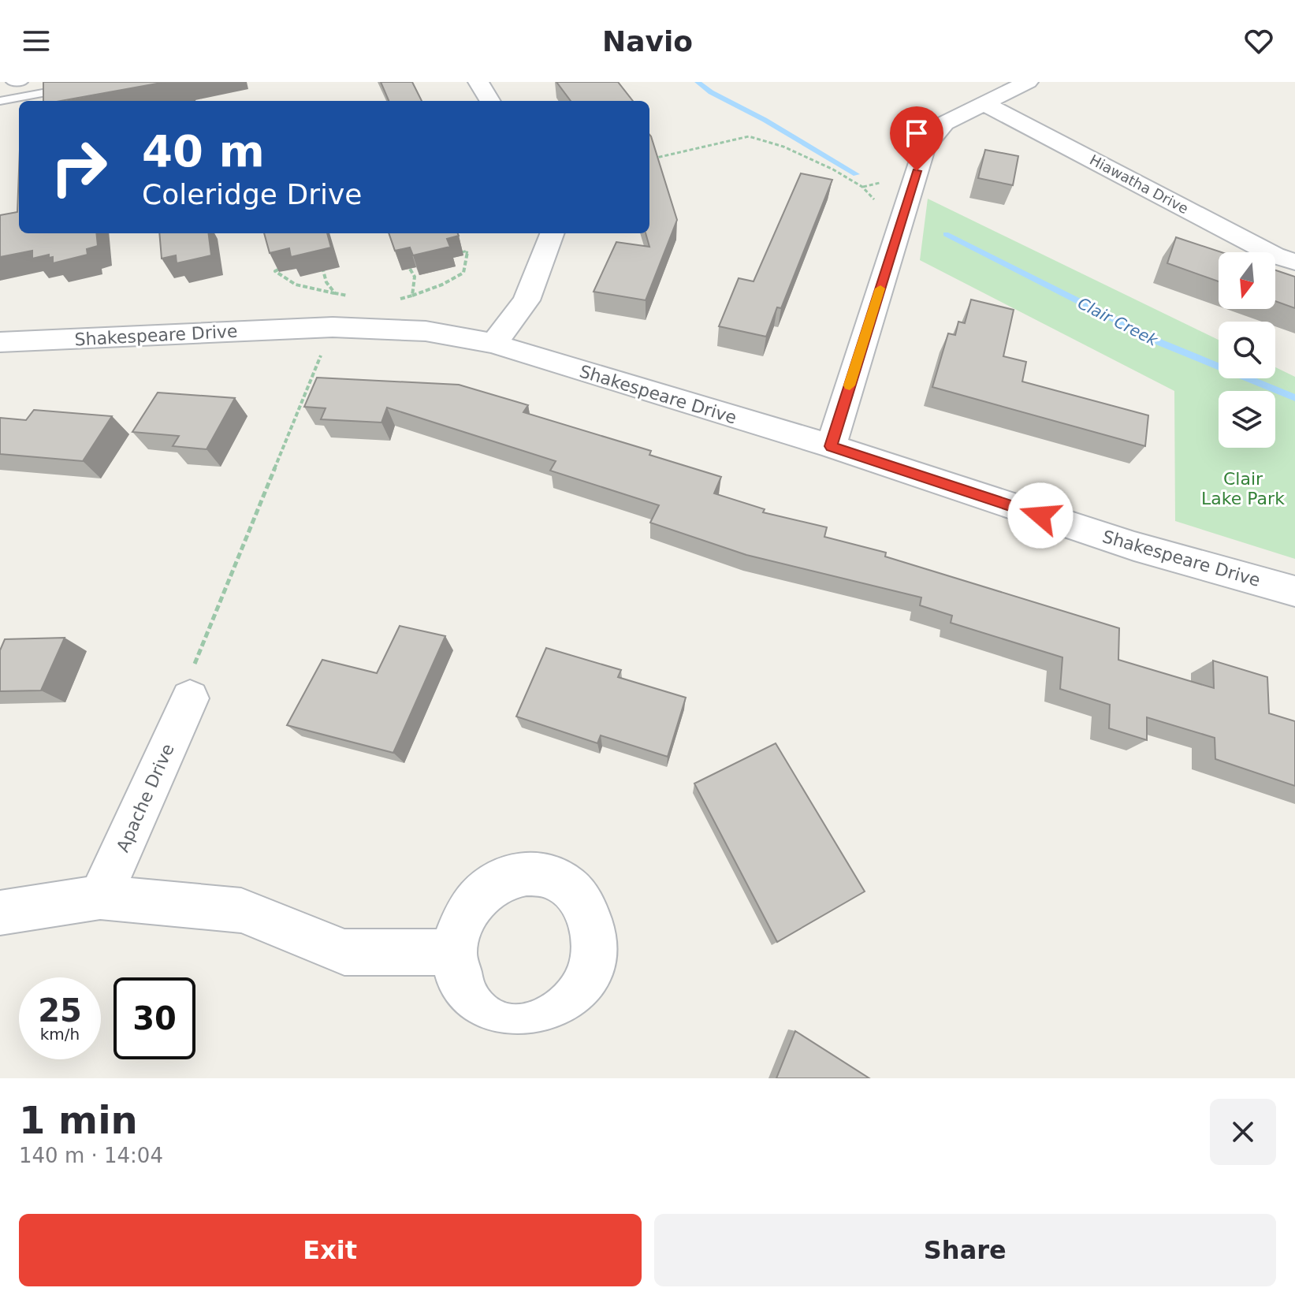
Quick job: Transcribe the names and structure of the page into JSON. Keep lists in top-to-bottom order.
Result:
{
  "streets": {
    "street": ["Hiawatha Drive", "Shakespeare Drive", "Apache Drive"]
  },
  "water": ["Clair Creek"],
  "parks": ["Clair Lake Park"],
  "north": "bottom",
  "page": {
    "header": "Navio",
    "turn": ["40 m", "Coleridge Drive"],
    "speed": "25 km/h",
    "limit": "30",
    "heading": ["1 min", "140 m · 14:04"],
    "buttons": ["Exit", "Share"]
  }
}
